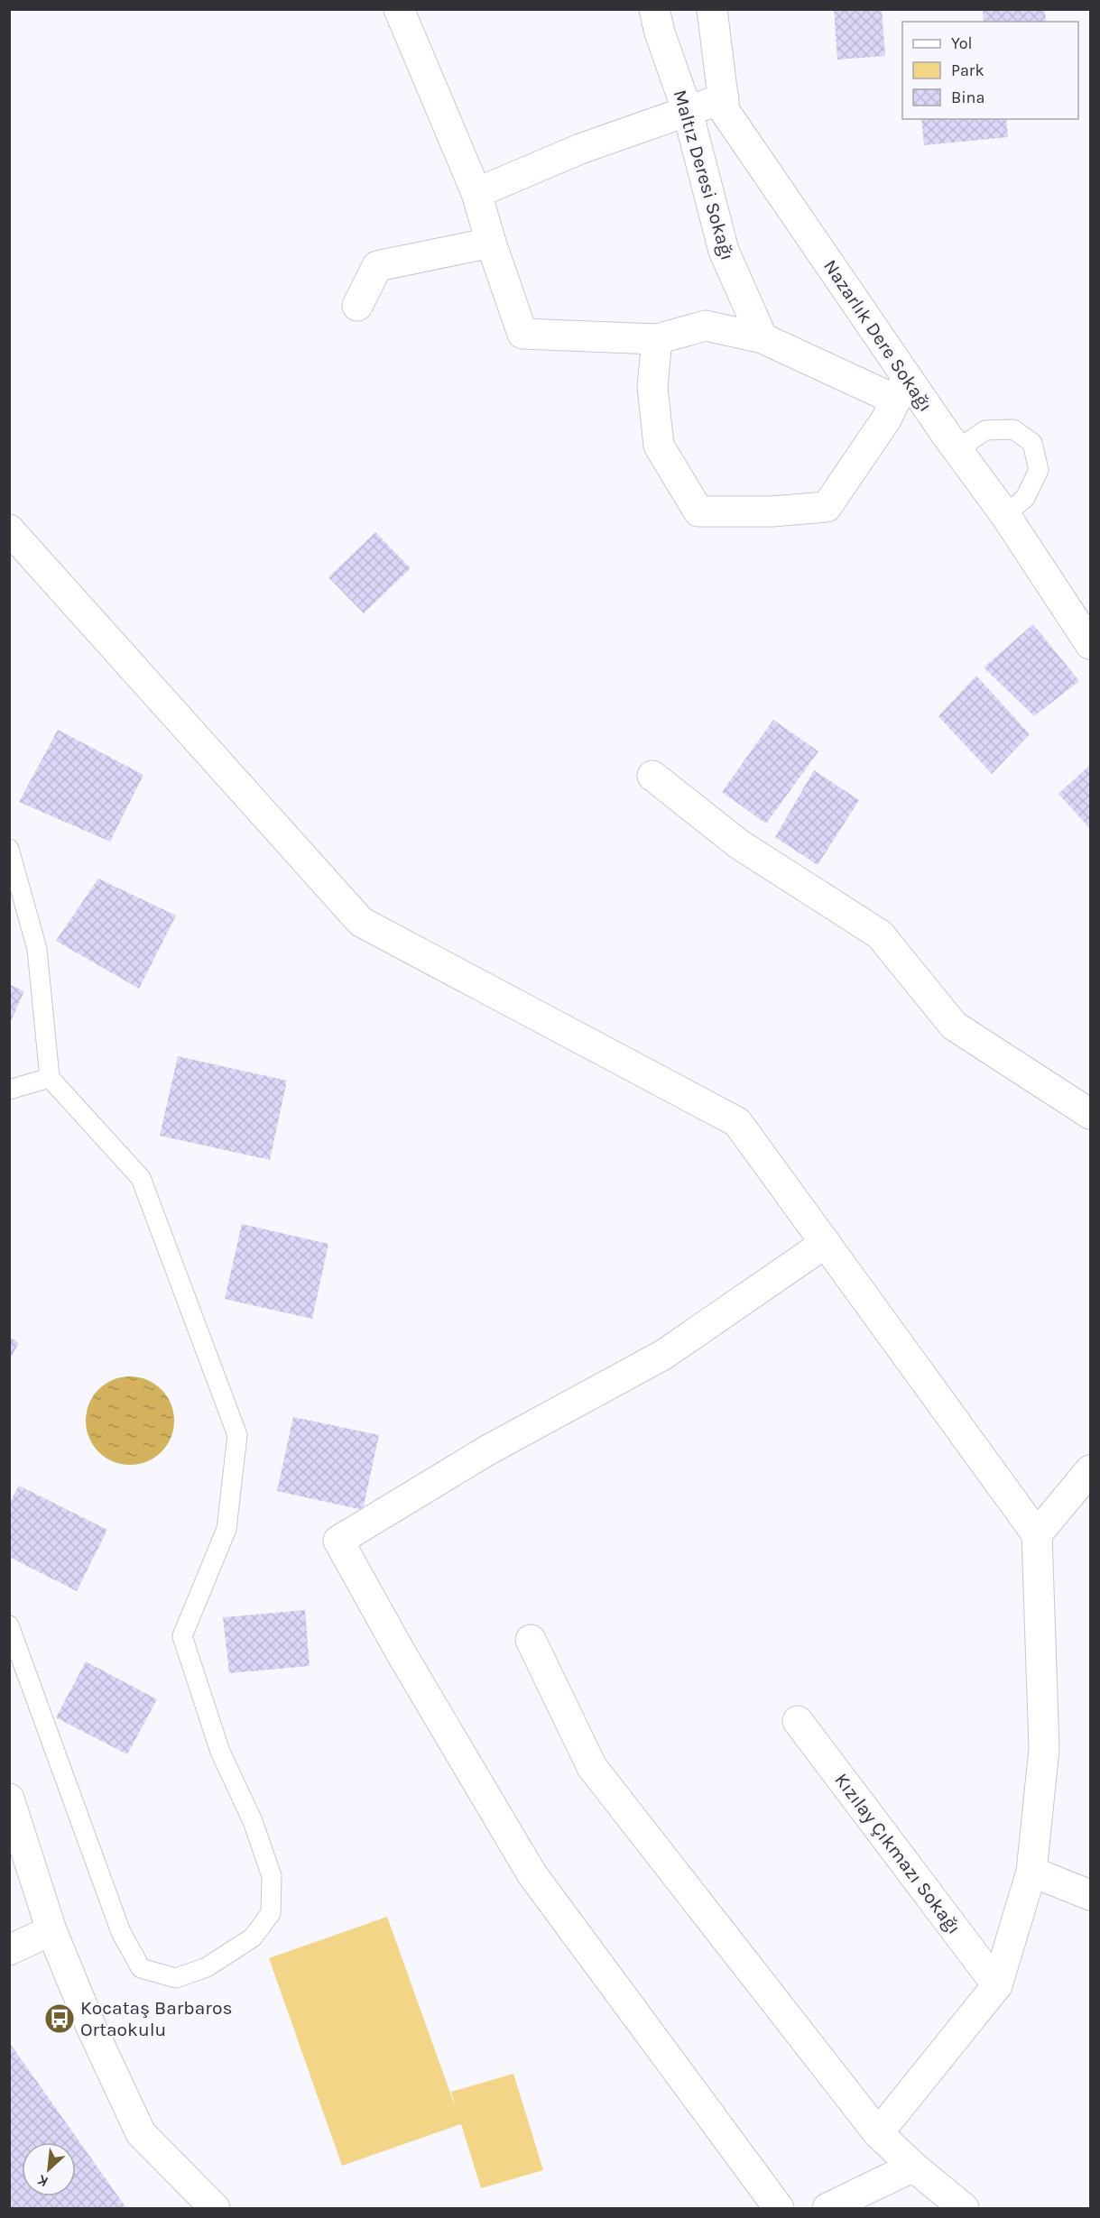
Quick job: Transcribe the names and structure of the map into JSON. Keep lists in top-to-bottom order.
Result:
{
  "streets": {
    "street": ["Maltız Deresi Sokağı", "Nazarlık Dere Sokağı", "Kızılay Çıkmazı Sokağı"]
  },
  "places": {
    "bus stop": ["Kocataş Barbaros Ortaokulu"]
  },
  "legend": ["Yol", "Park", "Bina"],
  "north": "bottom left"
}
